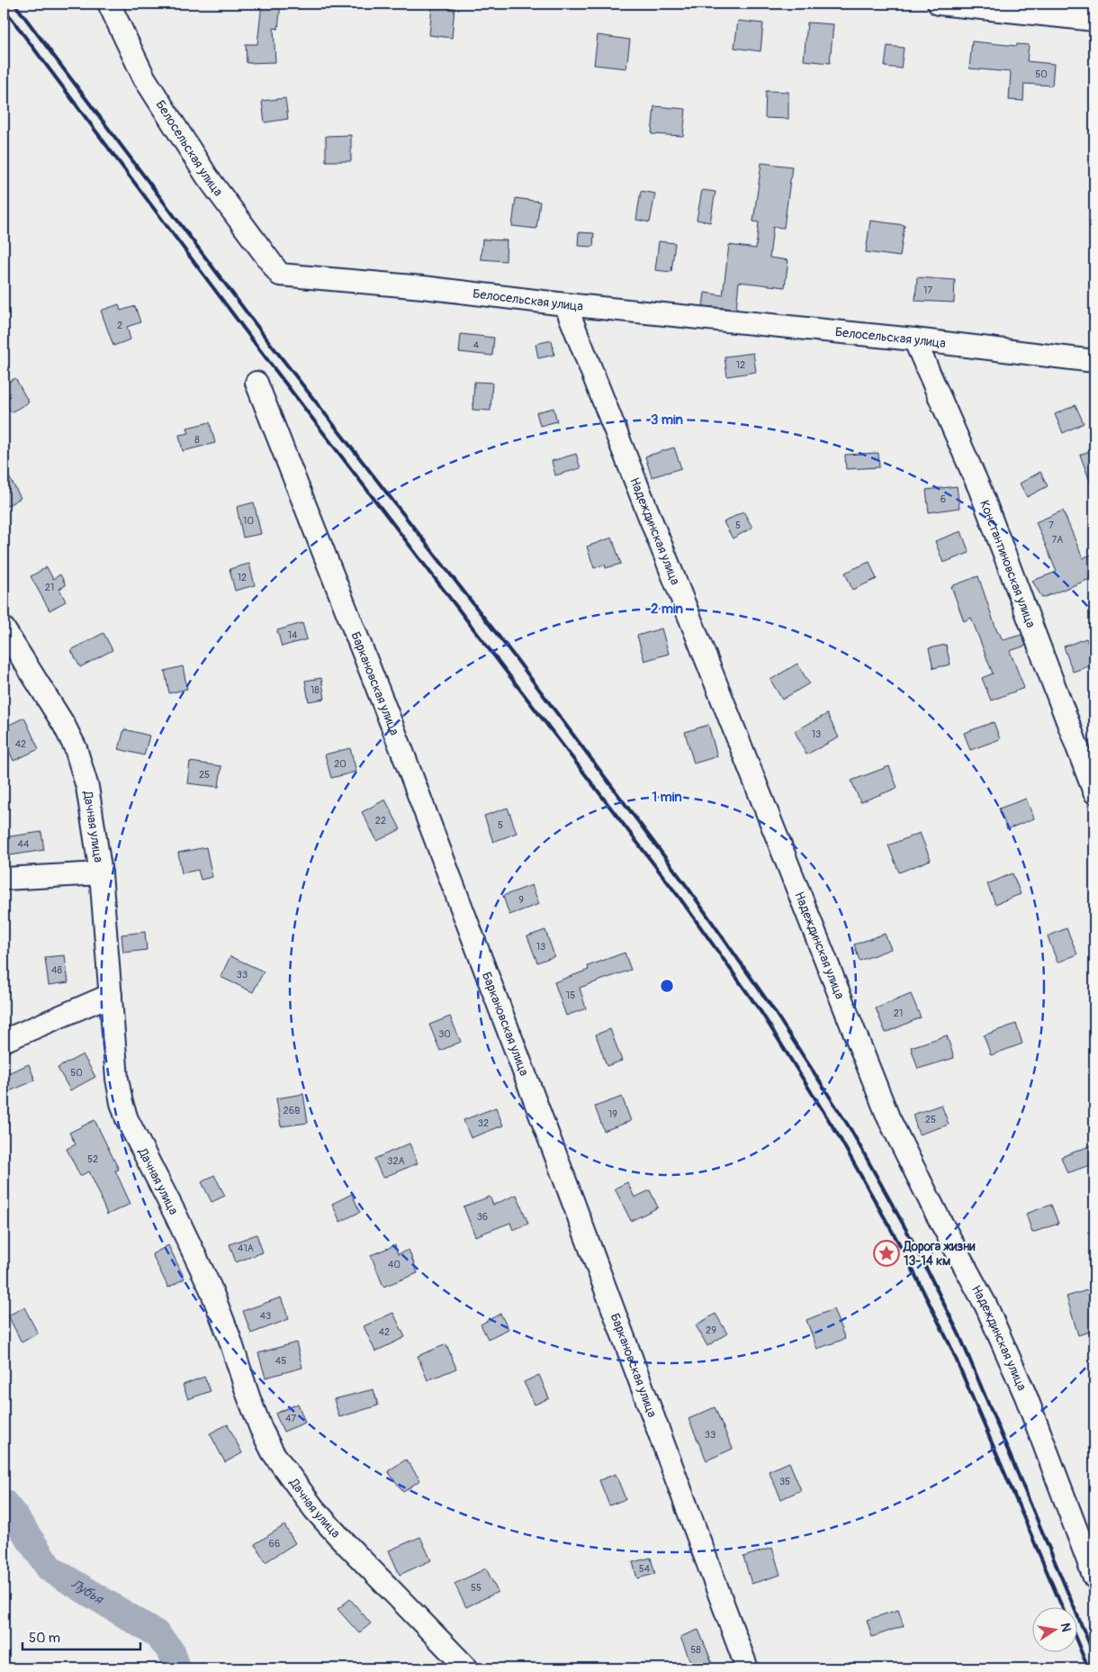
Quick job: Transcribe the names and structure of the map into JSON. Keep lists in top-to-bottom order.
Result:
{
  "streets": {
    "street": [
      "Белосельская улица",
      "Надеждинская улица",
      "Константиновская улица",
      "Баркановская улица",
      "Дачная улица"
    ]
  },
  "crossings": [
    ["Белосельская улица", "Надеждинская улица"],
    ["Белосельская улица", "Константиновская улица"]
  ],
  "water": ["Лубья"],
  "places": {
    "place": ["Дорога жизни 13-14 км"]
  },
  "house_numbers": [
    "50",
    "17",
    "2",
    "4",
    "12",
    "8",
    "6",
    "10",
    "5",
    "7",
    "7А",
    "12",
    "21",
    "14",
    "18",
    "13",
    "42",
    "20",
    "25",
    "22",
    "5",
    "44",
    "9",
    "13",
    "48",
    "33",
    "15",
    "21",
    "30",
    "50",
    "26В",
    "19",
    "25",
    "32",
    "52",
    "32А",
    "36",
    "41А",
    "40",
    "43",
    "29",
    "42",
    "45",
    "47",
    "33",
    "35",
    "66",
    "54",
    "55",
    "58"
  ],
  "scale_bar": "50 m",
  "north": "right",
  "rings": ["3 min", "2 min", "1 min"]
}
